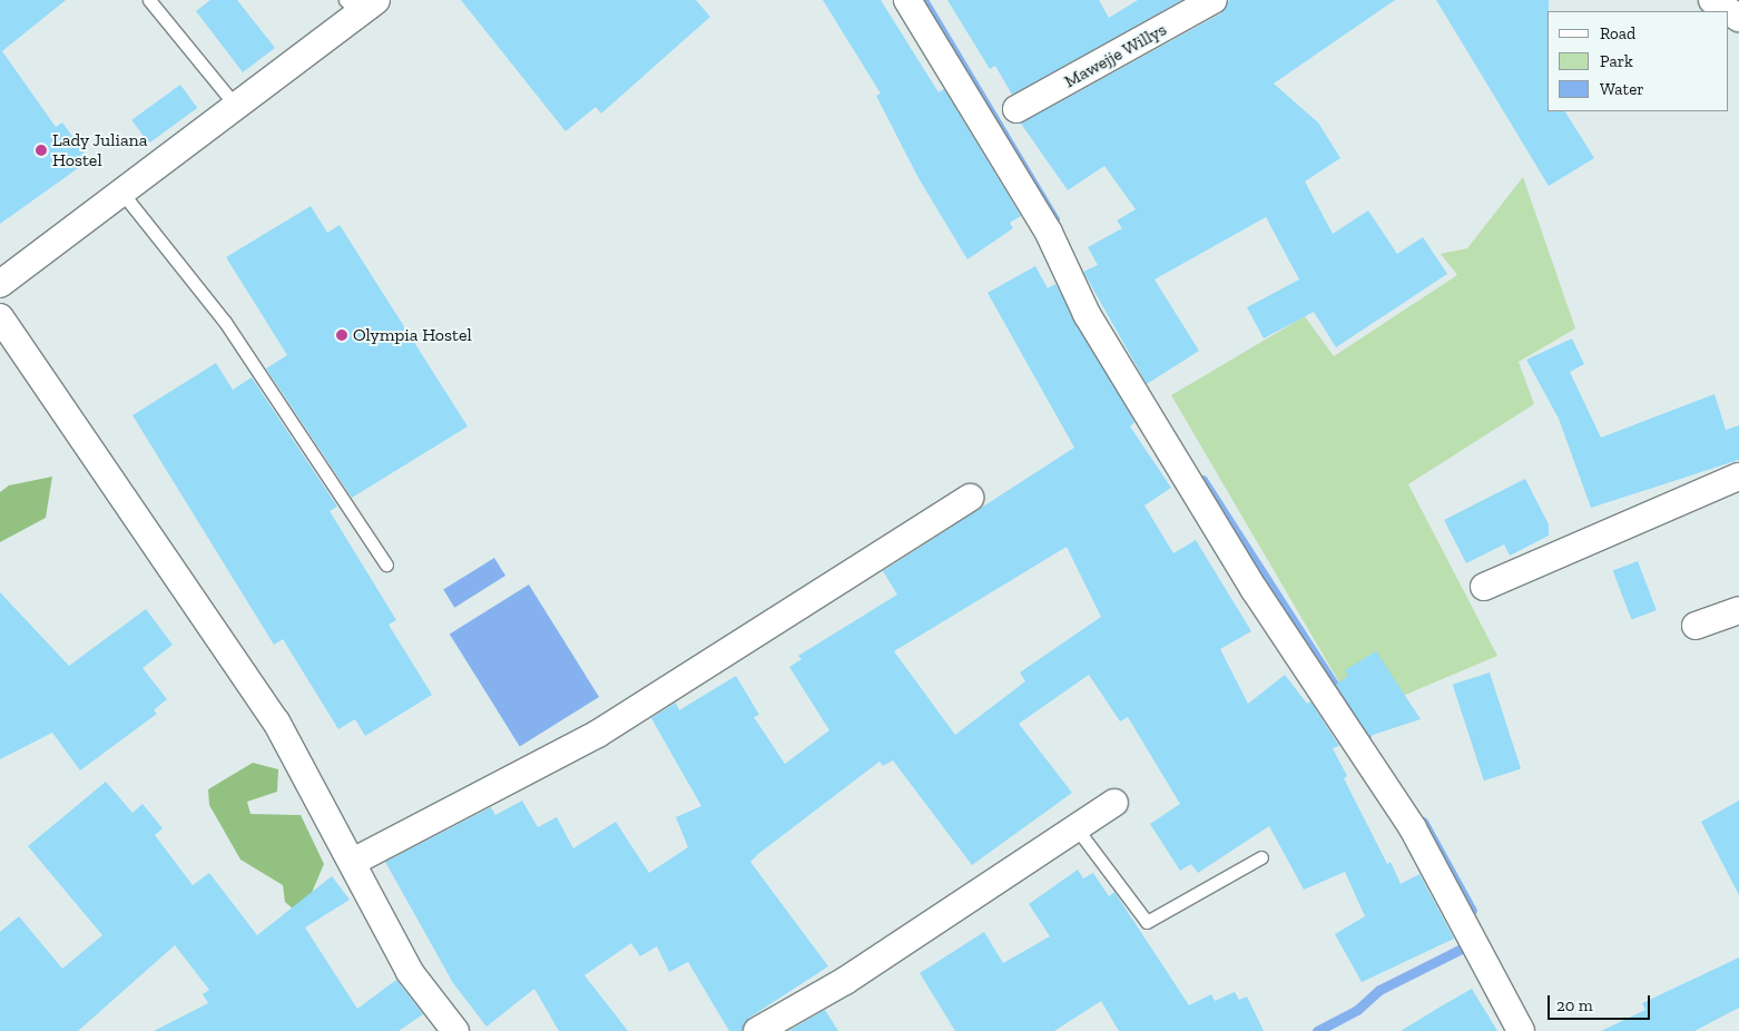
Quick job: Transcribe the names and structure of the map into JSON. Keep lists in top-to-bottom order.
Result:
{
  "streets": {
    "street": ["Mawejje Willys"]
  },
  "places": ["Lady Juliana Hostel", "Olympia Hostel"],
  "legend": ["Road", "Park", "Water"],
  "scale_bar": "20 m"
}
